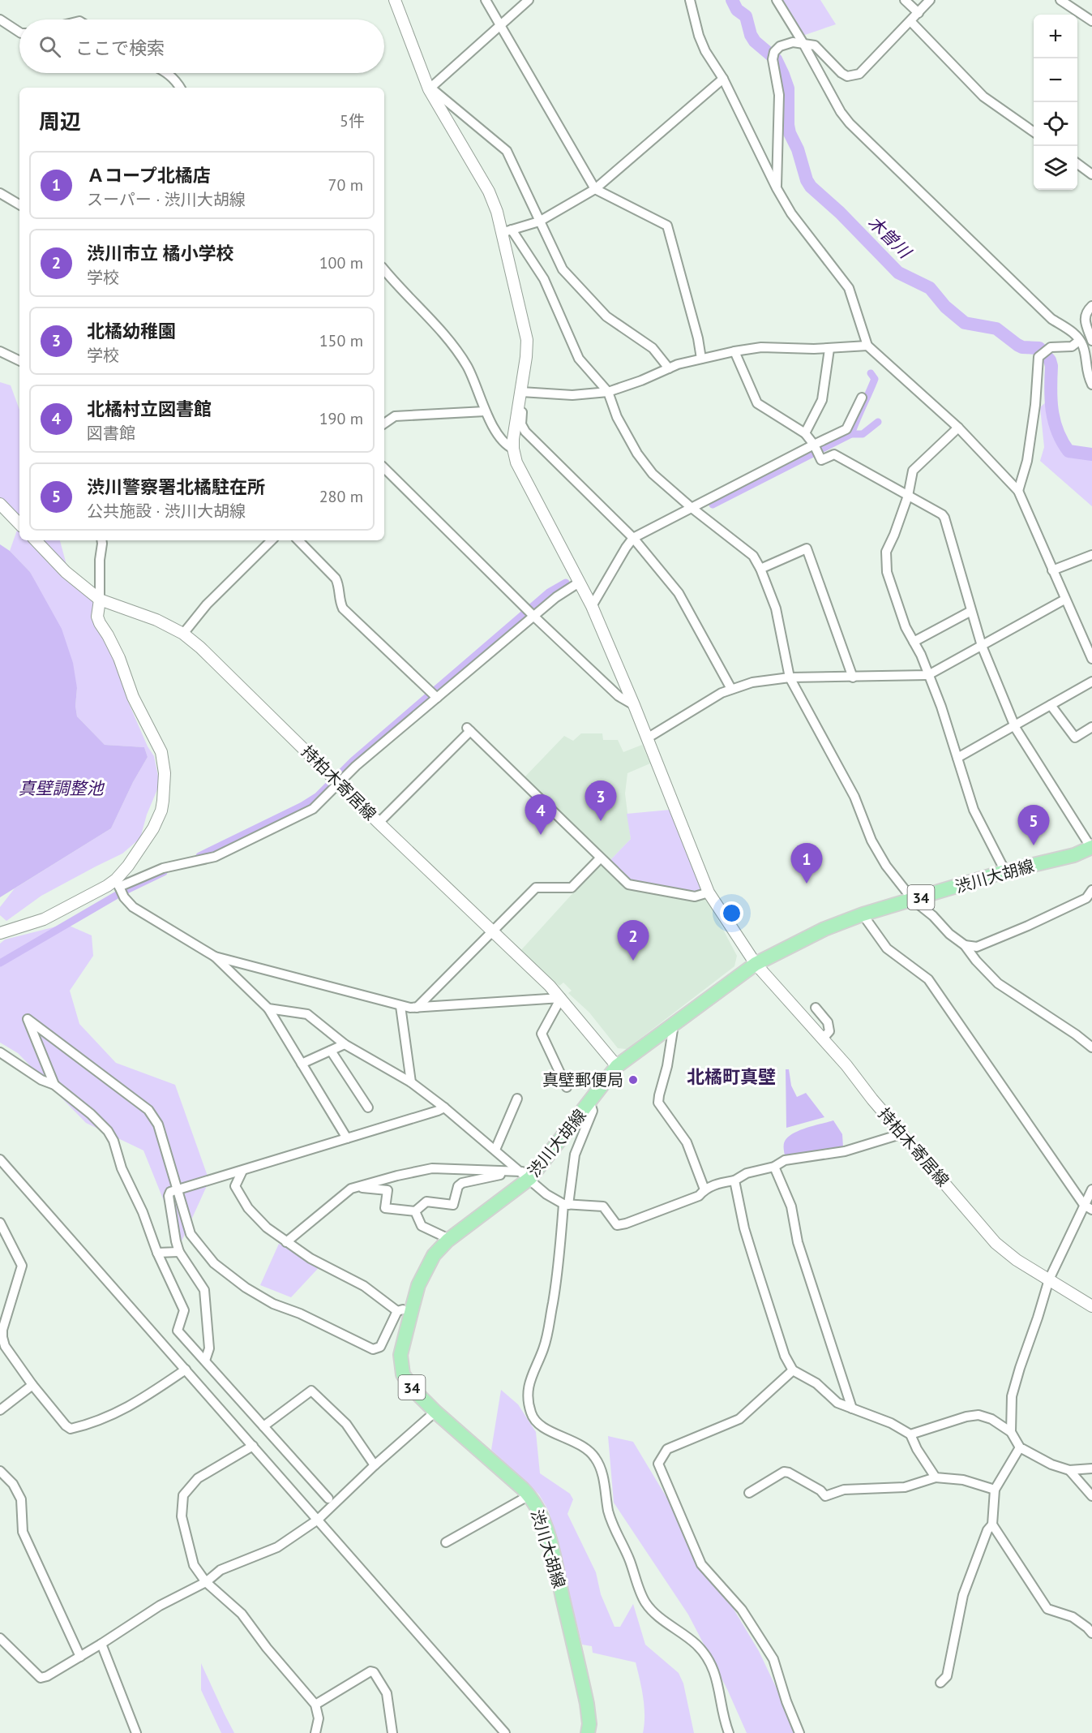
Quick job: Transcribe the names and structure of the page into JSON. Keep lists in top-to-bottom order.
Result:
{
  "streets": {
    "main road": ["渋川大胡線", "34"],
    "street": ["持柏木寄居線"]
  },
  "crossings": [
    ["持柏木寄居線", "渋川大胡線"]
  ],
  "districts": ["北橘町真壁"],
  "water": ["木曽川", "真壁調整池"],
  "places": ["真壁郵便局"],
  "page": {
    "map_buttons": ["+", "−"],
    "search": "ここで検索",
    "heading": ["周辺", "5件"],
    "list": [
      {
        "mark": "1",
        "name": "Ａコープ北橘店",
        "note": "スーパー · 渋川大胡線",
        "value": "70 m"
      },
      {
        "mark": "2",
        "name": "渋川市立 橘小学校",
        "note": "学校",
        "value": "100 m"
      },
      {
        "mark": "3",
        "name": "北橘幼稚園",
        "note": "学校",
        "value": "150 m"
      },
      {
        "mark": "4",
        "name": "北橘村立図書館",
        "note": "図書館",
        "value": "190 m"
      },
      {
        "mark": "5",
        "name": "渋川警察署北橘駐在所",
        "note": "公共施設 · 渋川大胡線",
        "value": "280 m"
      }
    ],
    "pins": [
      "3",
      "4",
      "5",
      "1",
      "2"
    ]
  }
}
